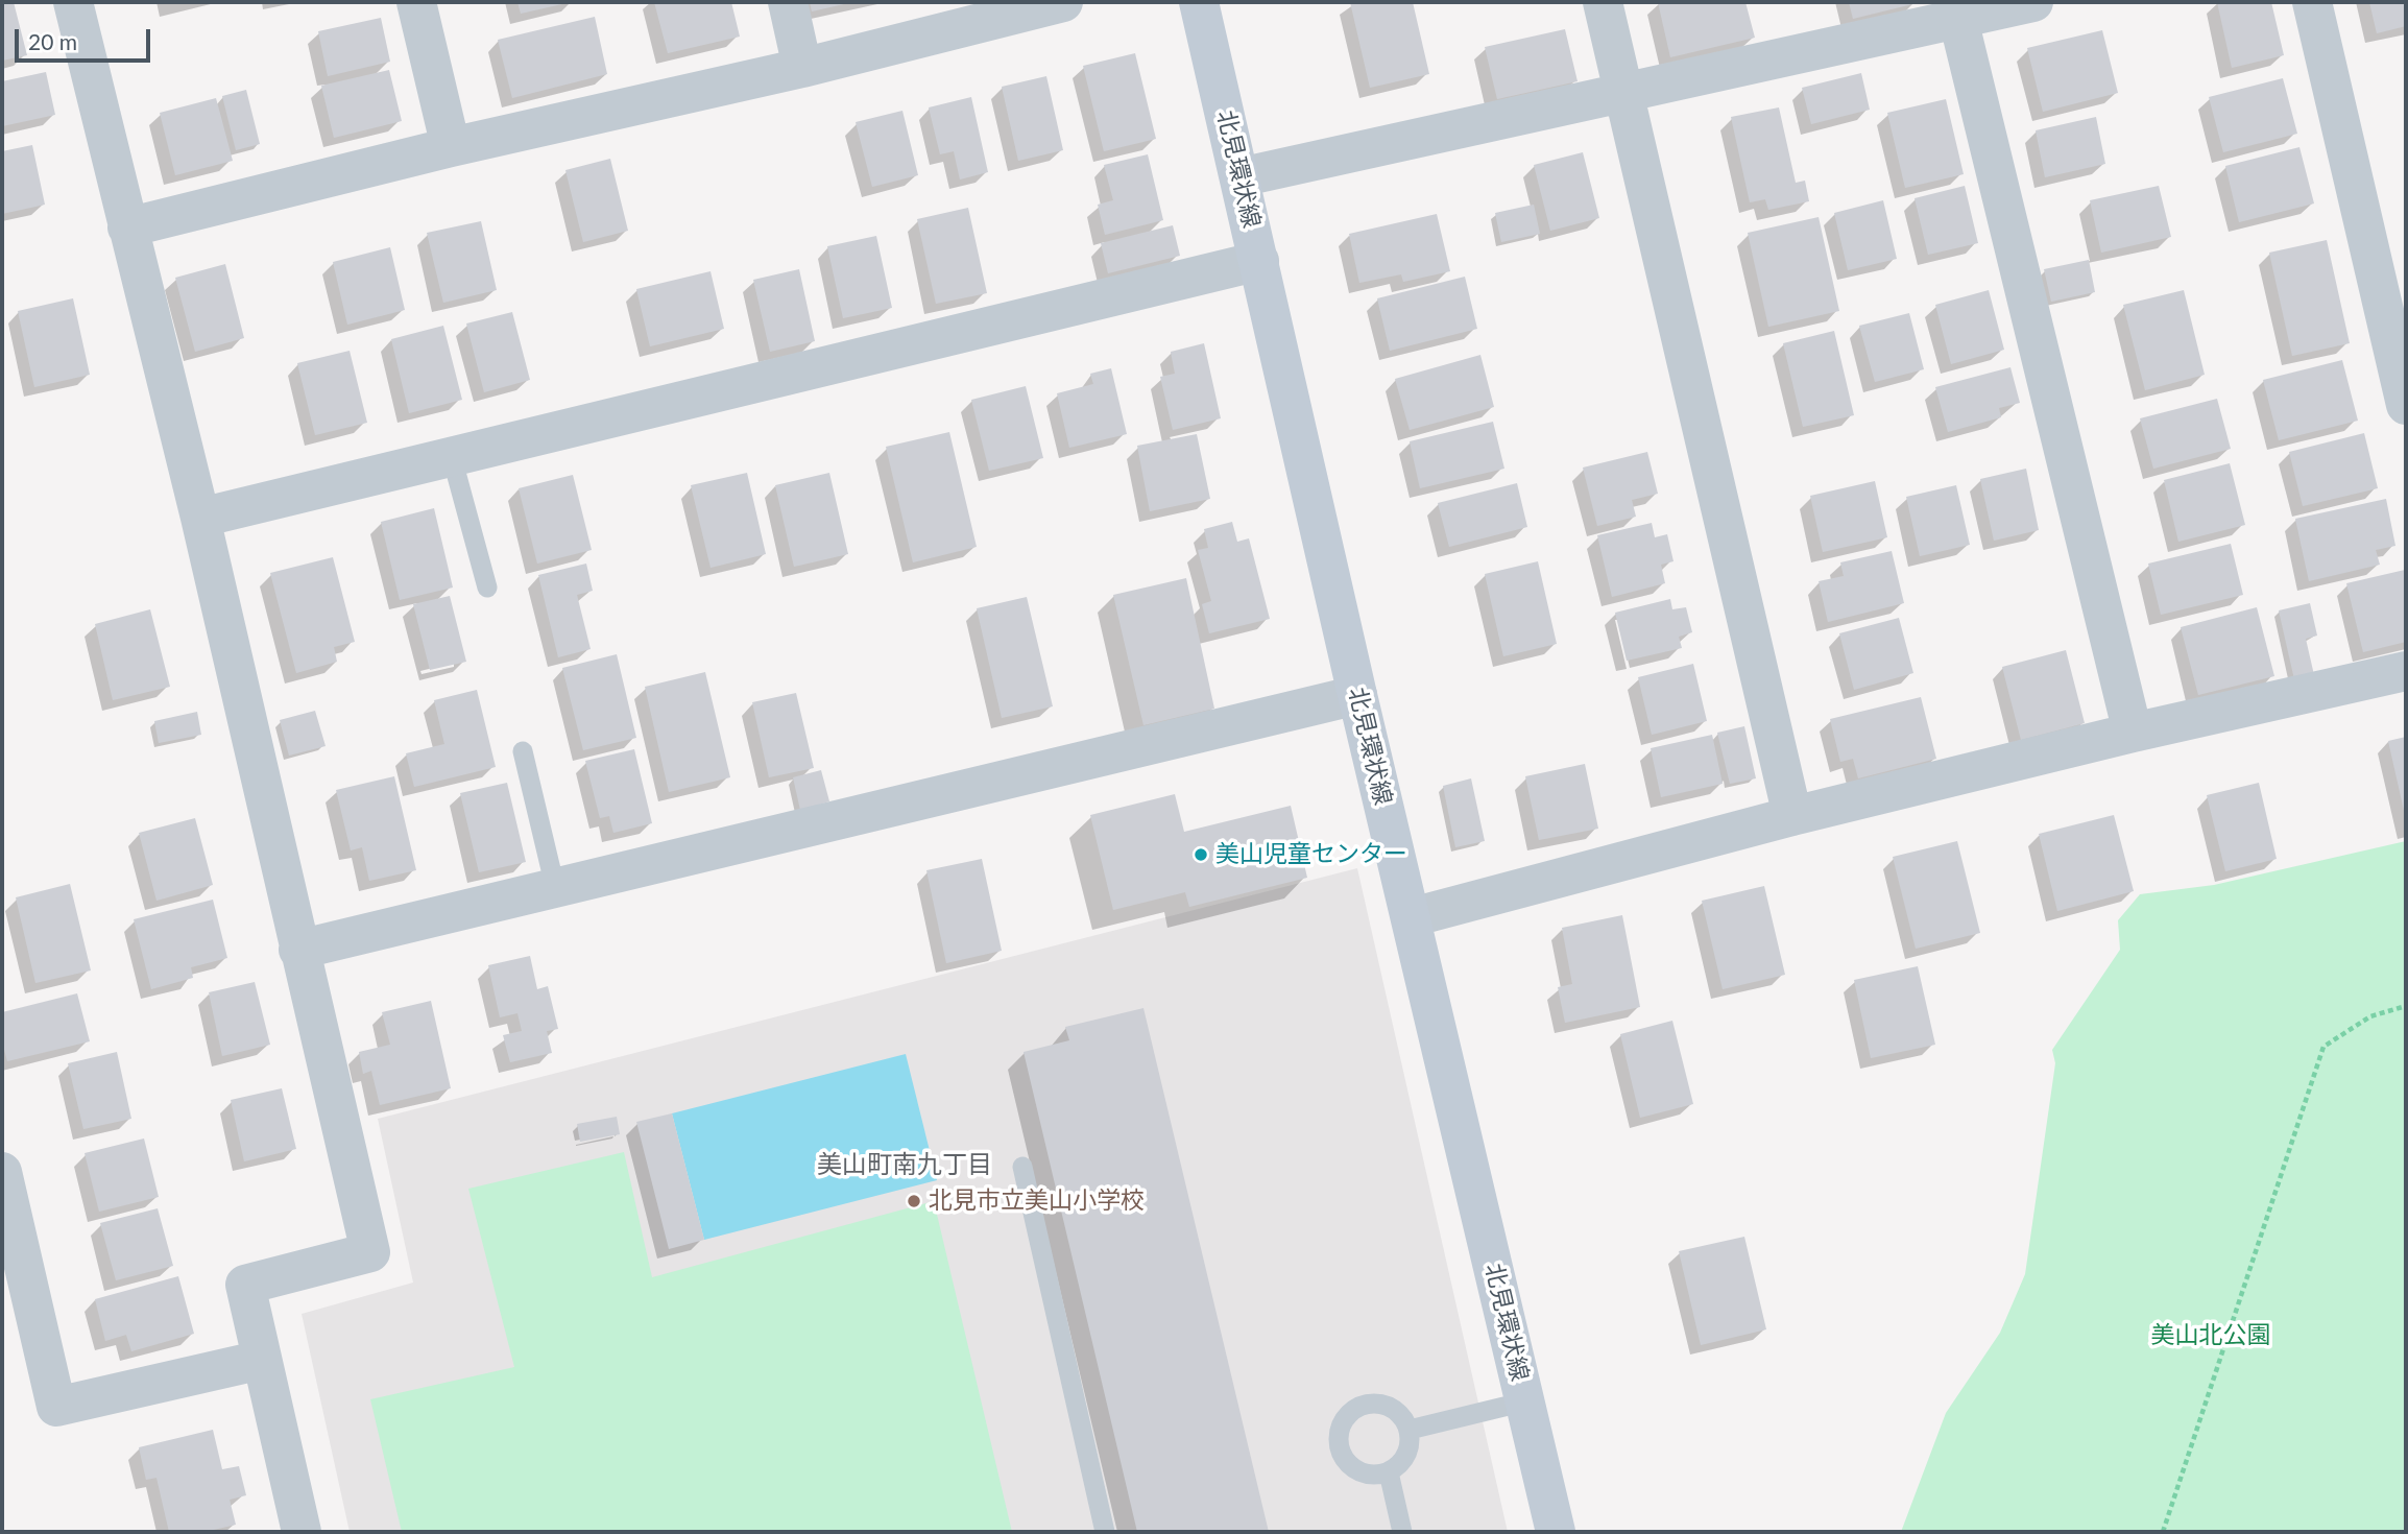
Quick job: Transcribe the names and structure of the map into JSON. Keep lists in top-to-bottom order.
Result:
{
  "streets": {
    "main road": ["北見環状線"]
  },
  "districts": ["美山町南九丁目"],
  "parks": ["美山北公園"],
  "places": ["美山児童センター", "北見市立美山小学校"],
  "scale_bar": "20 m"
}
